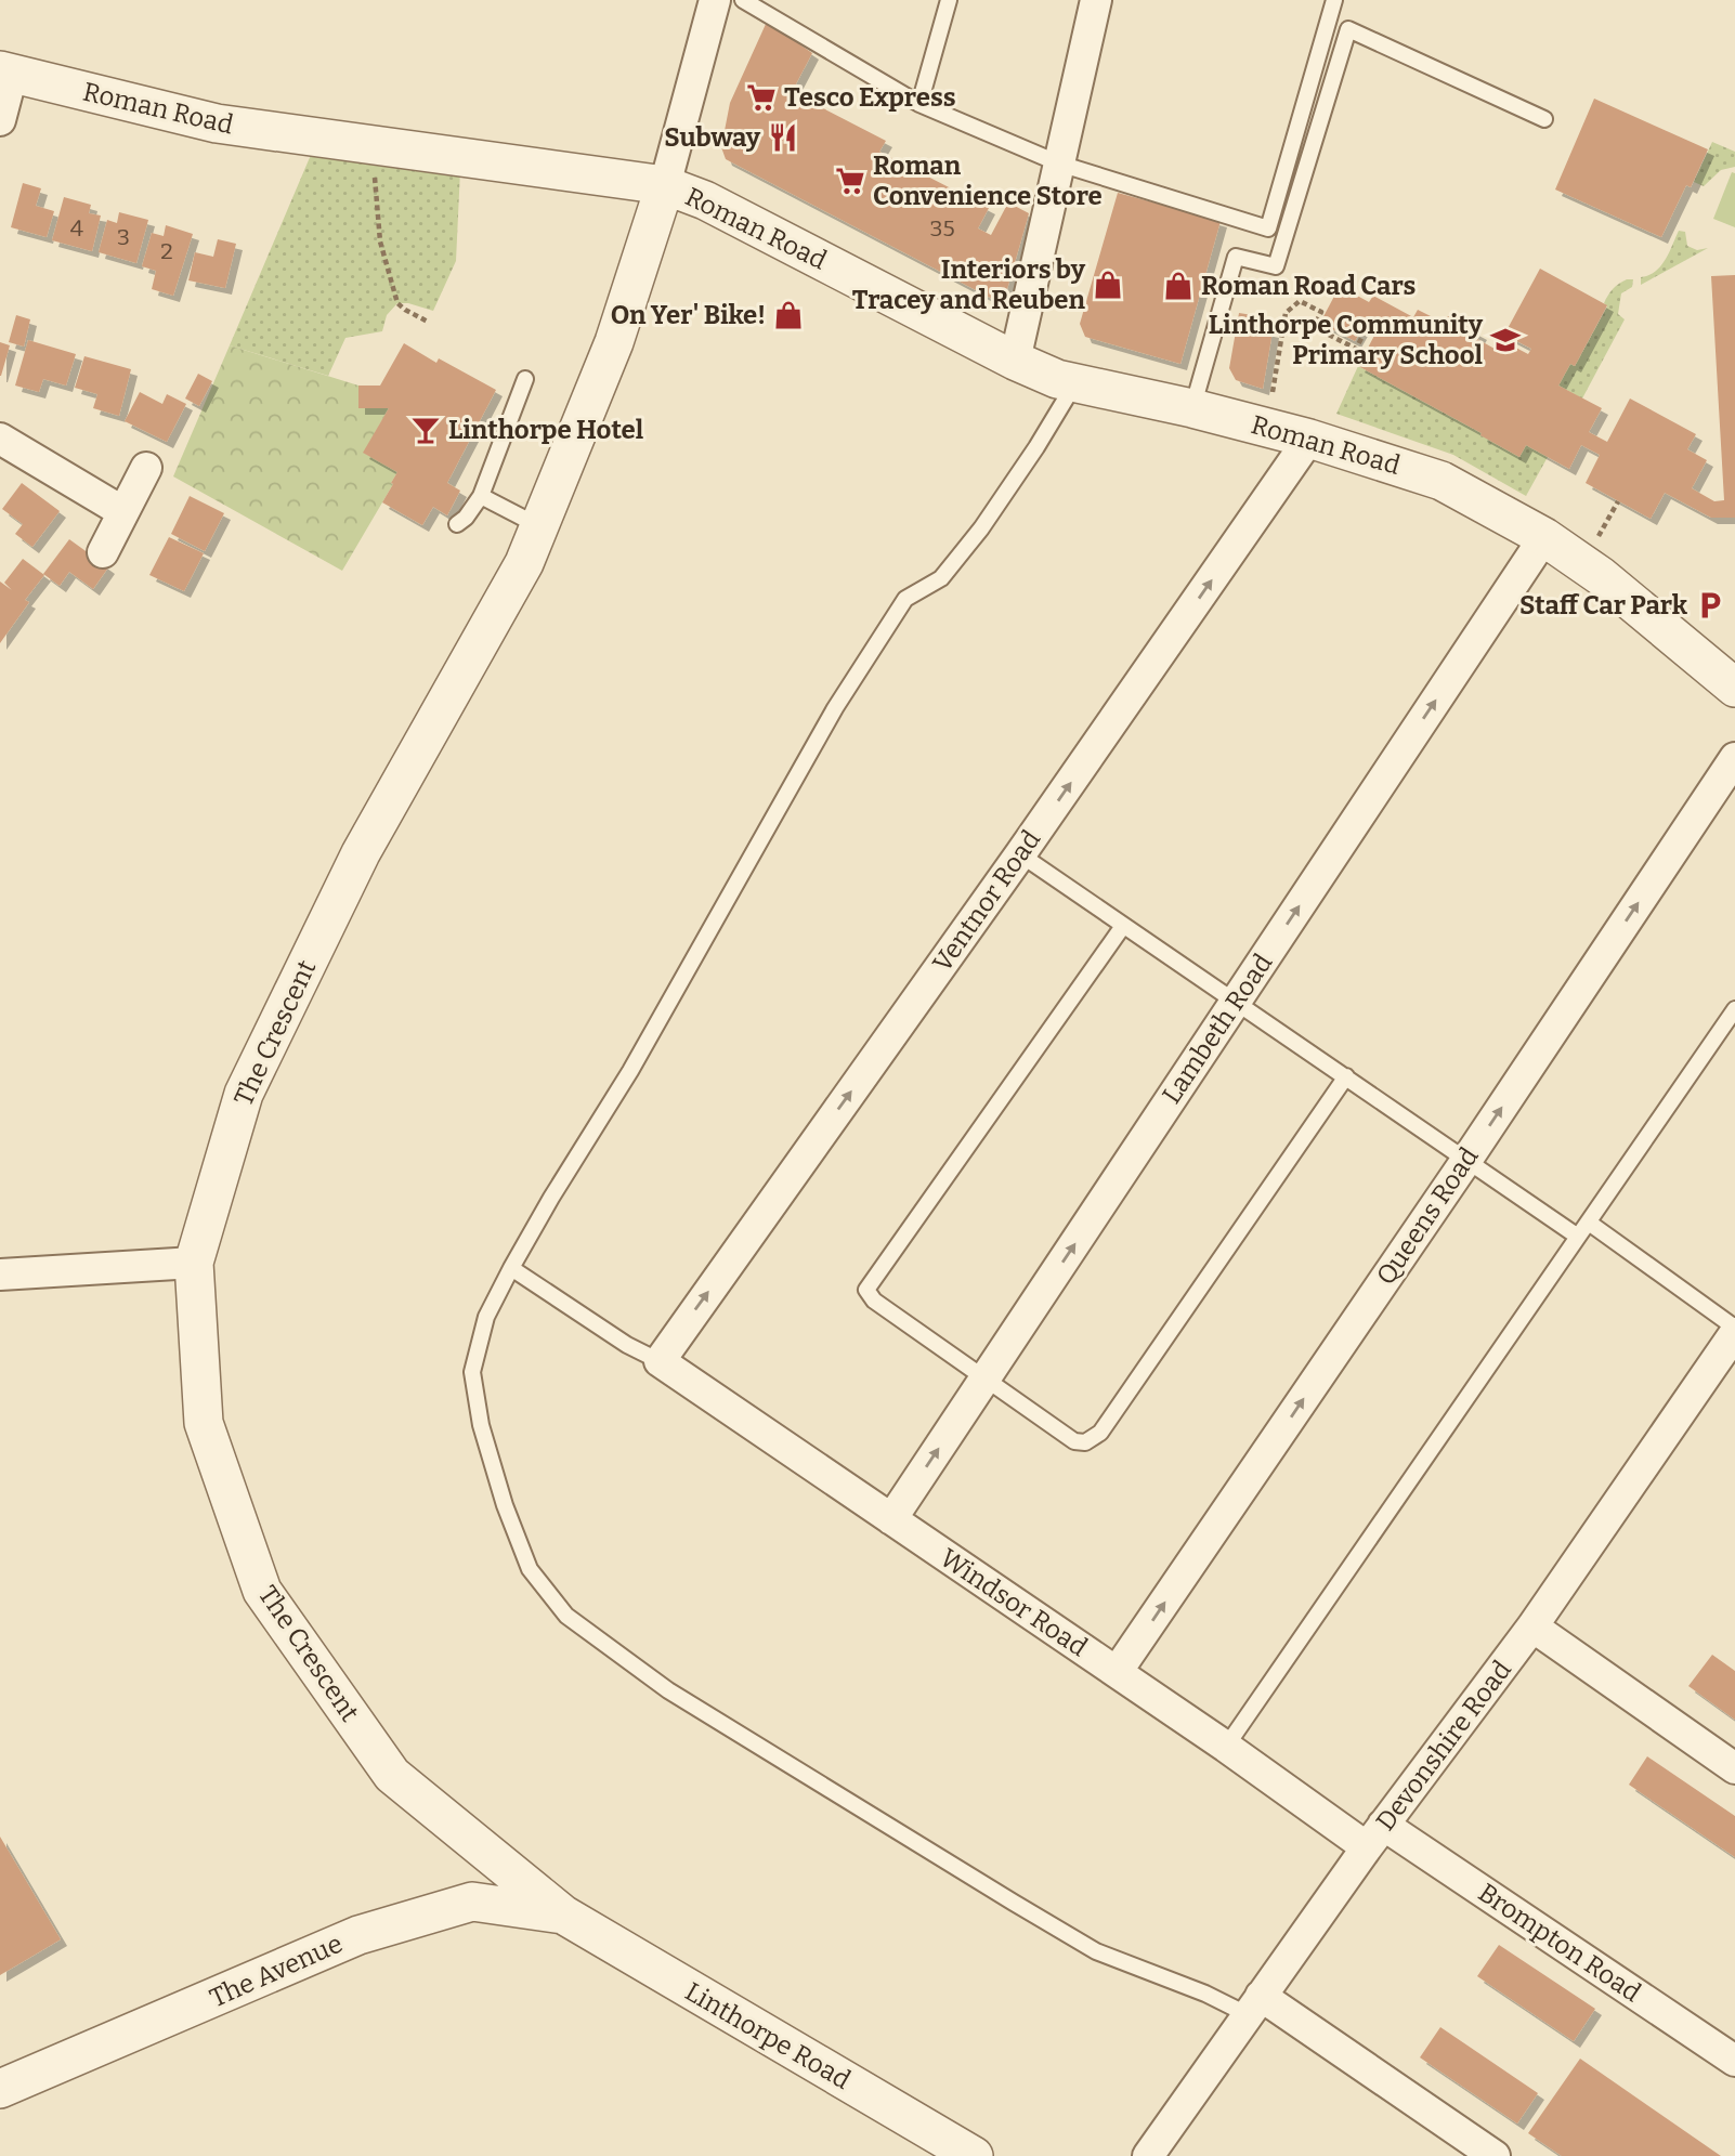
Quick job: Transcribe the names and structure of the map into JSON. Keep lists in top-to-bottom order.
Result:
{
  "streets": {
    "street": [
      "Roman Road",
      "Ventnor Road",
      "Lambeth Road",
      "The Crescent",
      "Queens Road",
      "Windsor Road",
      "Devonshire Road",
      "Brompton Road",
      "The Avenue",
      "Linthorpe Road"
    ]
  },
  "crossings": [
    ["Roman Road", "Ventnor Road"],
    ["Roman Road", "Lambeth Road"],
    ["Roman Road", "The Crescent"],
    ["Ventnor Road", "Windsor Road"],
    ["Lambeth Road", "Windsor Road"],
    ["The Crescent", "The Avenue"],
    ["The Crescent", "Linthorpe Road"],
    ["Queens Road", "Windsor Road"],
    ["Windsor Road", "Devonshire Road"],
    ["Windsor Road", "Brompton Road"],
    ["Devonshire Road", "Brompton Road"],
    ["The Avenue", "Linthorpe Road"]
  ],
  "one_way": ["Ventnor Road", "Lambeth Road", "Queens Road"],
  "places": {
    "supermarket": ["Tesco Express", "Roman Convenience Store"],
    "restaurant": ["Subway"],
    "shop": ["Interiors by Tracey and Reuben", "Roman Road Cars", "On Yer' Bike!"],
    "school or university": ["Linthorpe Community Primary School"],
    "bar": ["Linthorpe Hotel"],
    "parking": ["Staff Car Park"]
  },
  "house_numbers": [
    "4",
    "35",
    "3",
    "2"
  ]
}
